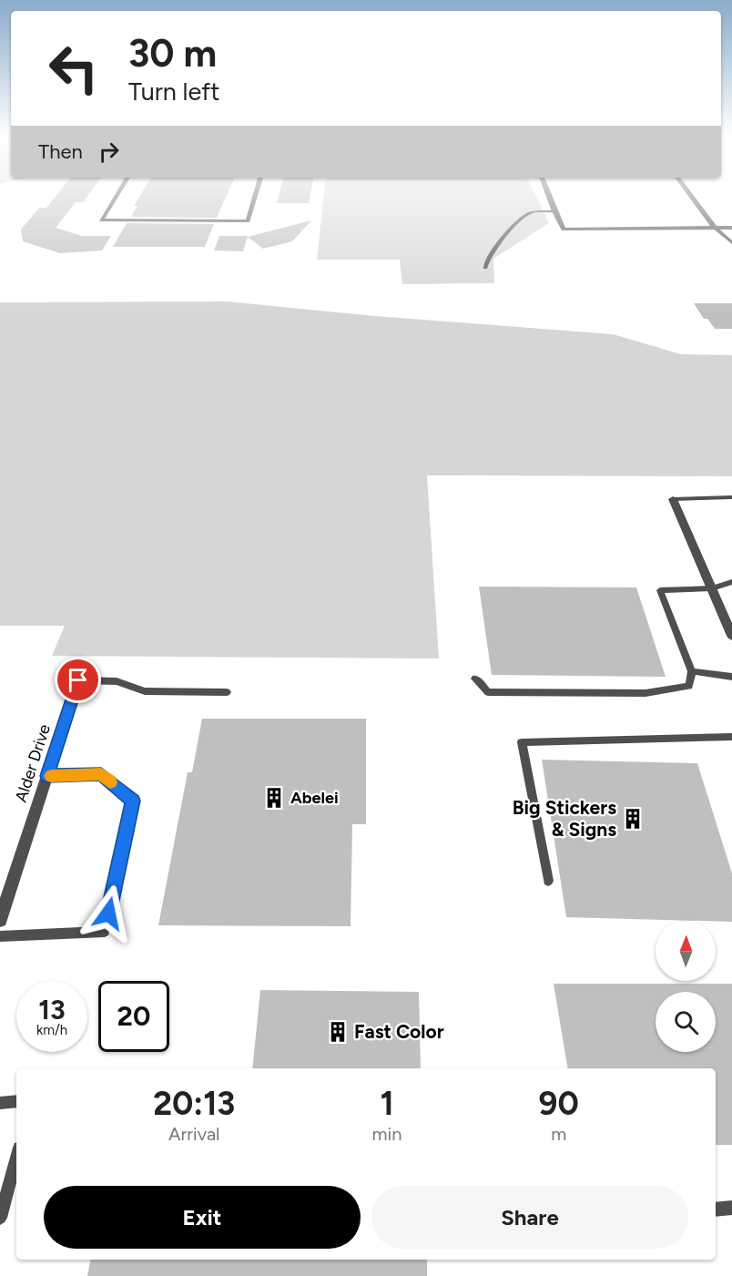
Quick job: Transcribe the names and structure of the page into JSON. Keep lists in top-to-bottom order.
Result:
{
  "streets": {
    "street": ["Alder Drive"]
  },
  "places": {
    "building": ["Abelei", "Big Stickers & Signs", "Fast Color"]
  },
  "north": "top",
  "page": {
    "turn": ["30 m", "Turn left"],
    "then": "Then",
    "speed": "13 km/h",
    "limit": "20",
    "eta": [
      "20:13",
      "Arrival",
      "1",
      "min",
      "90",
      "m"
    ],
    "buttons": ["Exit", "Share"]
  }
}
